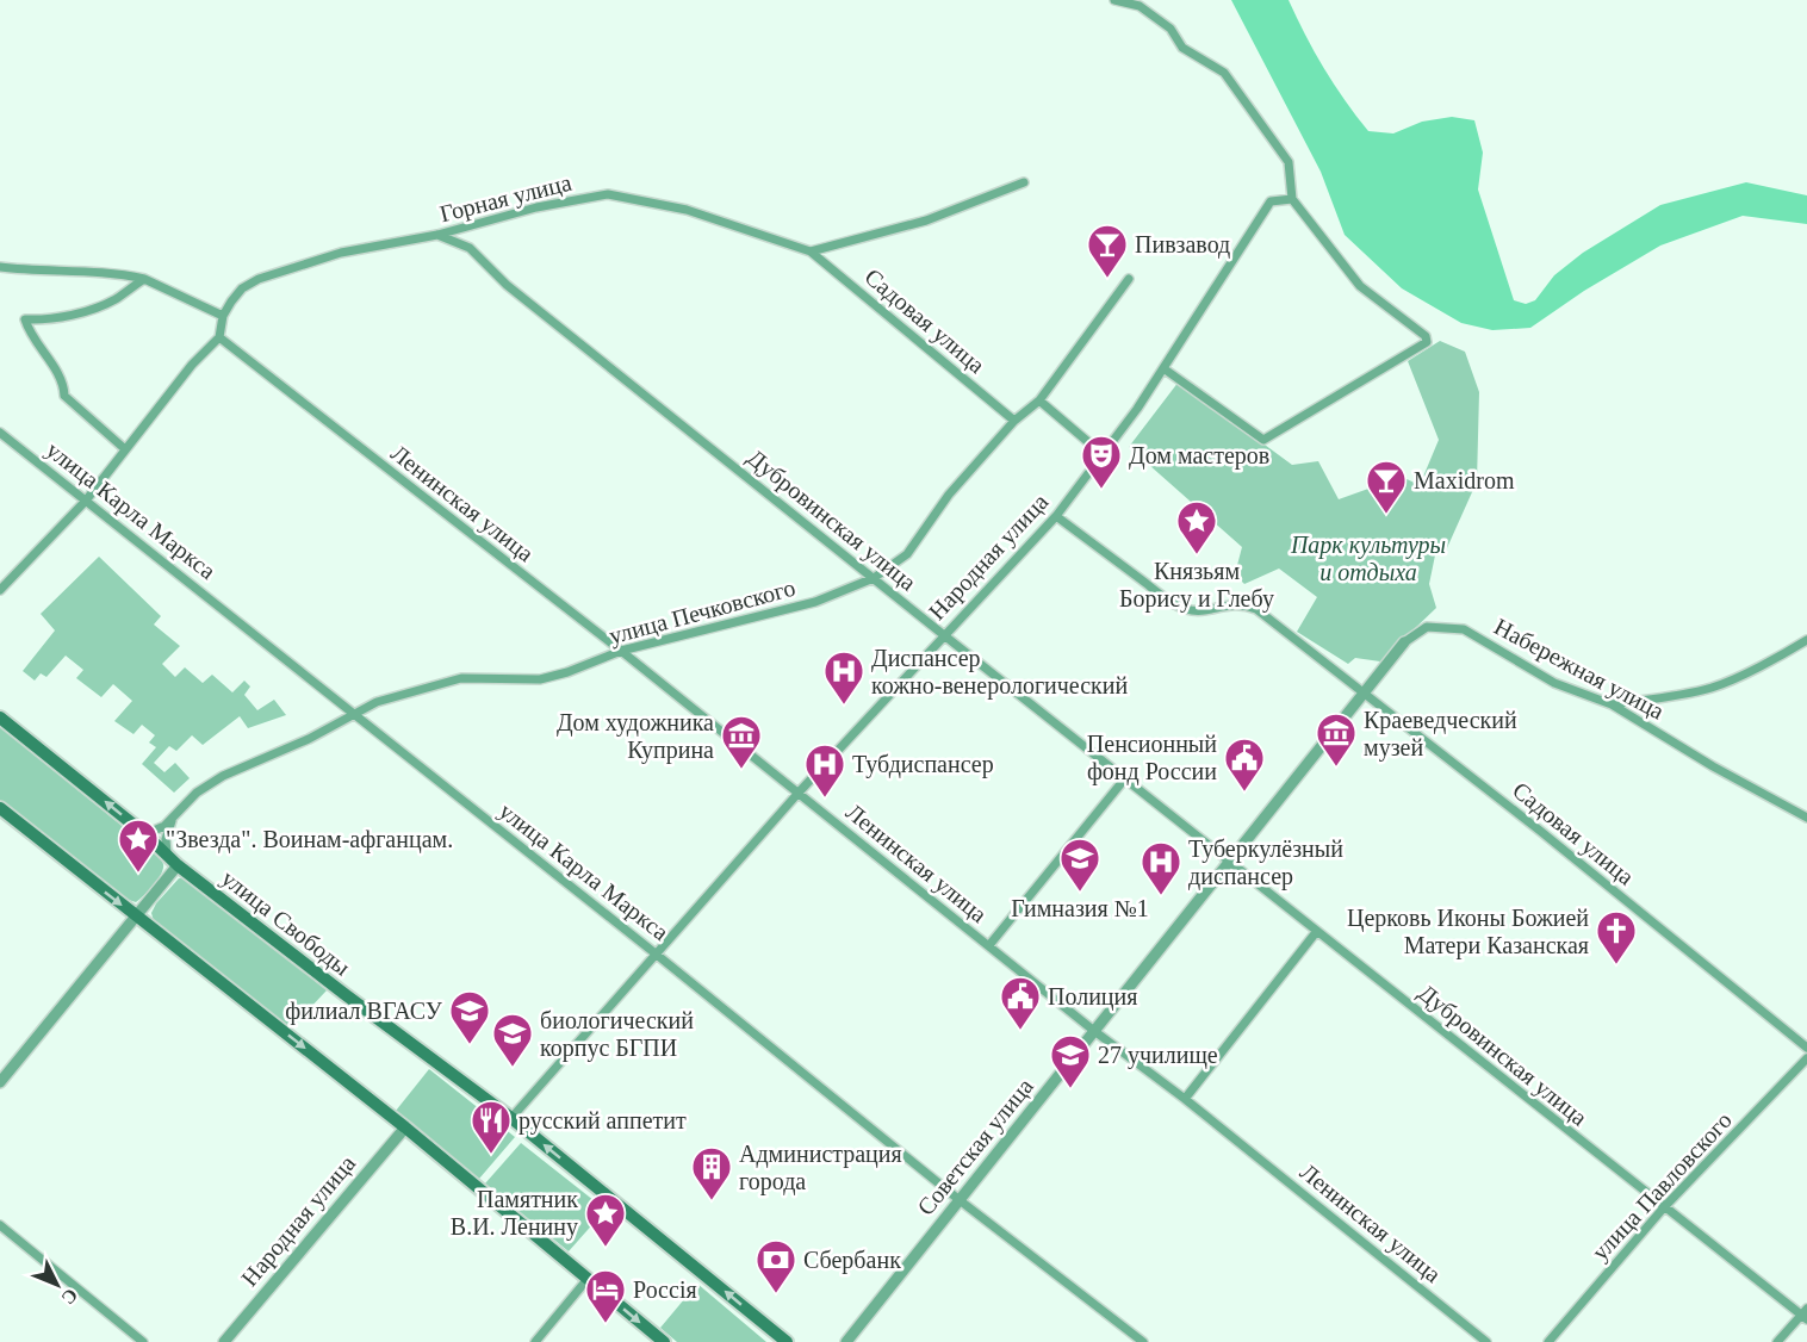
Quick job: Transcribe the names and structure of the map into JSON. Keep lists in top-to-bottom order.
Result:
{
  "streets": {
    "main road": ["улица Свободы"],
    "street": [
      "Горная улица",
      "Садовая улица",
      "Ленинская улица",
      "улица Карла Маркса",
      "Дубровинская улица",
      "Народная улица",
      "улица Печковского",
      "Набережная улица",
      "Советская улица",
      "улица Павловского"
    ]
  },
  "crossings": [
    ["Горная улица", "Садовая улица"],
    ["Горная улица", "Ленинская улица"],
    ["Горная улица", "Дубровинская улица"],
    ["Садовая улица", "Народная улица"],
    ["Садовая улица", "улица Печковского"],
    ["Садовая улица", "Советская улица"],
    ["Ленинская улица", "Народная улица"],
    ["Ленинская улица", "улица Печковского"],
    ["Ленинская улица", "Советская улица"],
    ["улица Карла Маркса", "Народная улица"],
    ["улица Карла Маркса", "улица Печковского"],
    ["улица Карла Маркса", "Советская улица"],
    ["Дубровинская улица", "Народная улица"],
    ["Дубровинская улица", "улица Печковского"],
    ["Дубровинская улица", "Советская улица"],
    ["Дубровинская улица", "улица Павловского"],
    ["Народная улица", "улица Свободы"],
    ["улица Печковского", "улица Свободы"],
    ["Набережная улица", "Советская улица"]
  ],
  "parks": ["Парк культуры и отдыха"],
  "places": {
    "bar": ["Пивзавод", "Maxidrom"],
    "theatre": ["Дом мастеров"],
    "place": ["Князьям Борису и Глебу", "\"Звезда\". Воинам-афганцам.", "Памятник В.И. Ленину"],
    "hospital": ["Диспансер кожно-венерологический", "Тубдиспансер", "Туберкулёзный диспансер"],
    "museum": ["Краеведческий музей", "Дом художника Куприна"],
    "public building": ["Пенсионный фонд России", "Полиция"],
    "school or university": [
      "Гимназия №1",
      "филиал ВГАСУ",
      "биологический корпус БГПИ",
      "27 училище"
    ],
    "church": ["Церковь Иконы Божией Матери Казанская"],
    "restaurant": ["русский аппетит"],
    "building": ["Администрация города"],
    "bank": ["Сбербанк"],
    "hotel": ["Россiя"]
  },
  "north": "bottom right"
}
